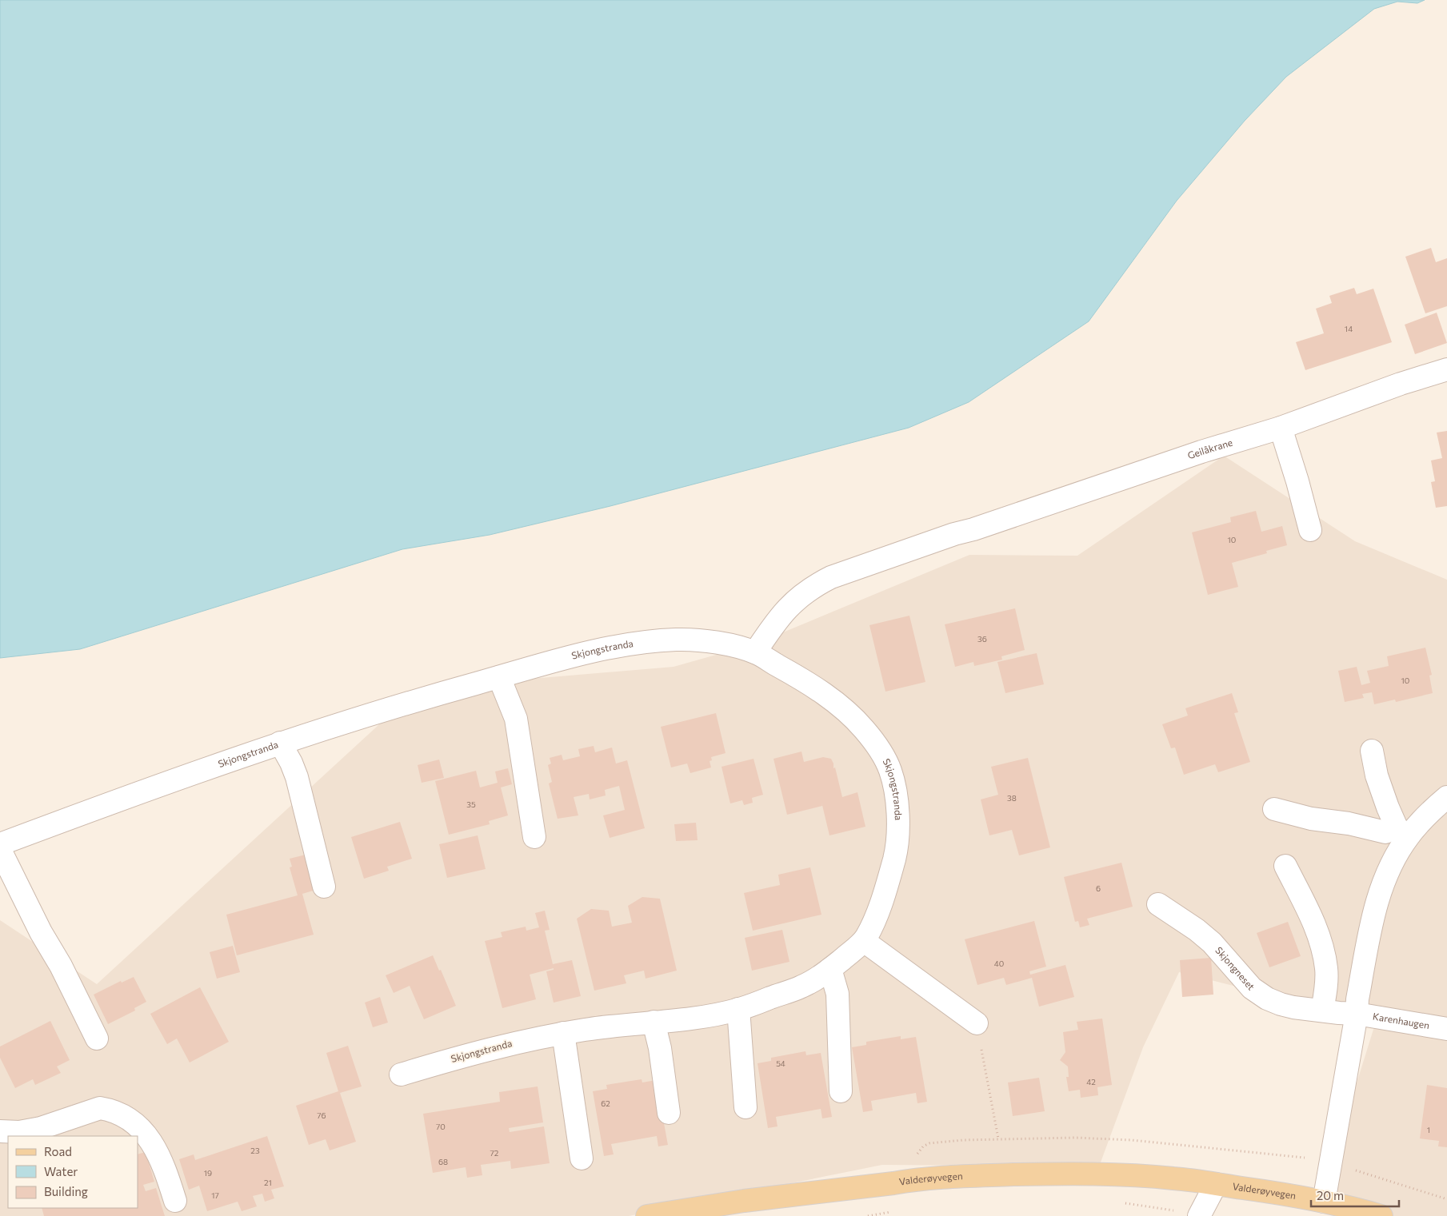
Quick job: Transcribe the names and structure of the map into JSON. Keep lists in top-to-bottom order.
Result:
{
  "streets": {
    "main road": ["Valderøyvegen"],
    "street": [
      "Geilåkrane",
      "Skjongstranda",
      "Skjongneset",
      "Karenhaugen"
    ]
  },
  "crossings": [
    ["Geilåkrane", "Skjongstranda"],
    ["Skjongneset", "Karenhaugen"]
  ],
  "house_numbers": [
    "14",
    "10",
    "36",
    "10",
    "38",
    "35",
    "6",
    "40",
    "54",
    "42",
    "62",
    "76",
    "70",
    "1",
    "23",
    "72",
    "68",
    "19",
    "21",
    "17"
  ],
  "legend": ["Road", "Water", "Building"],
  "scale_bar": "20 m"
}
